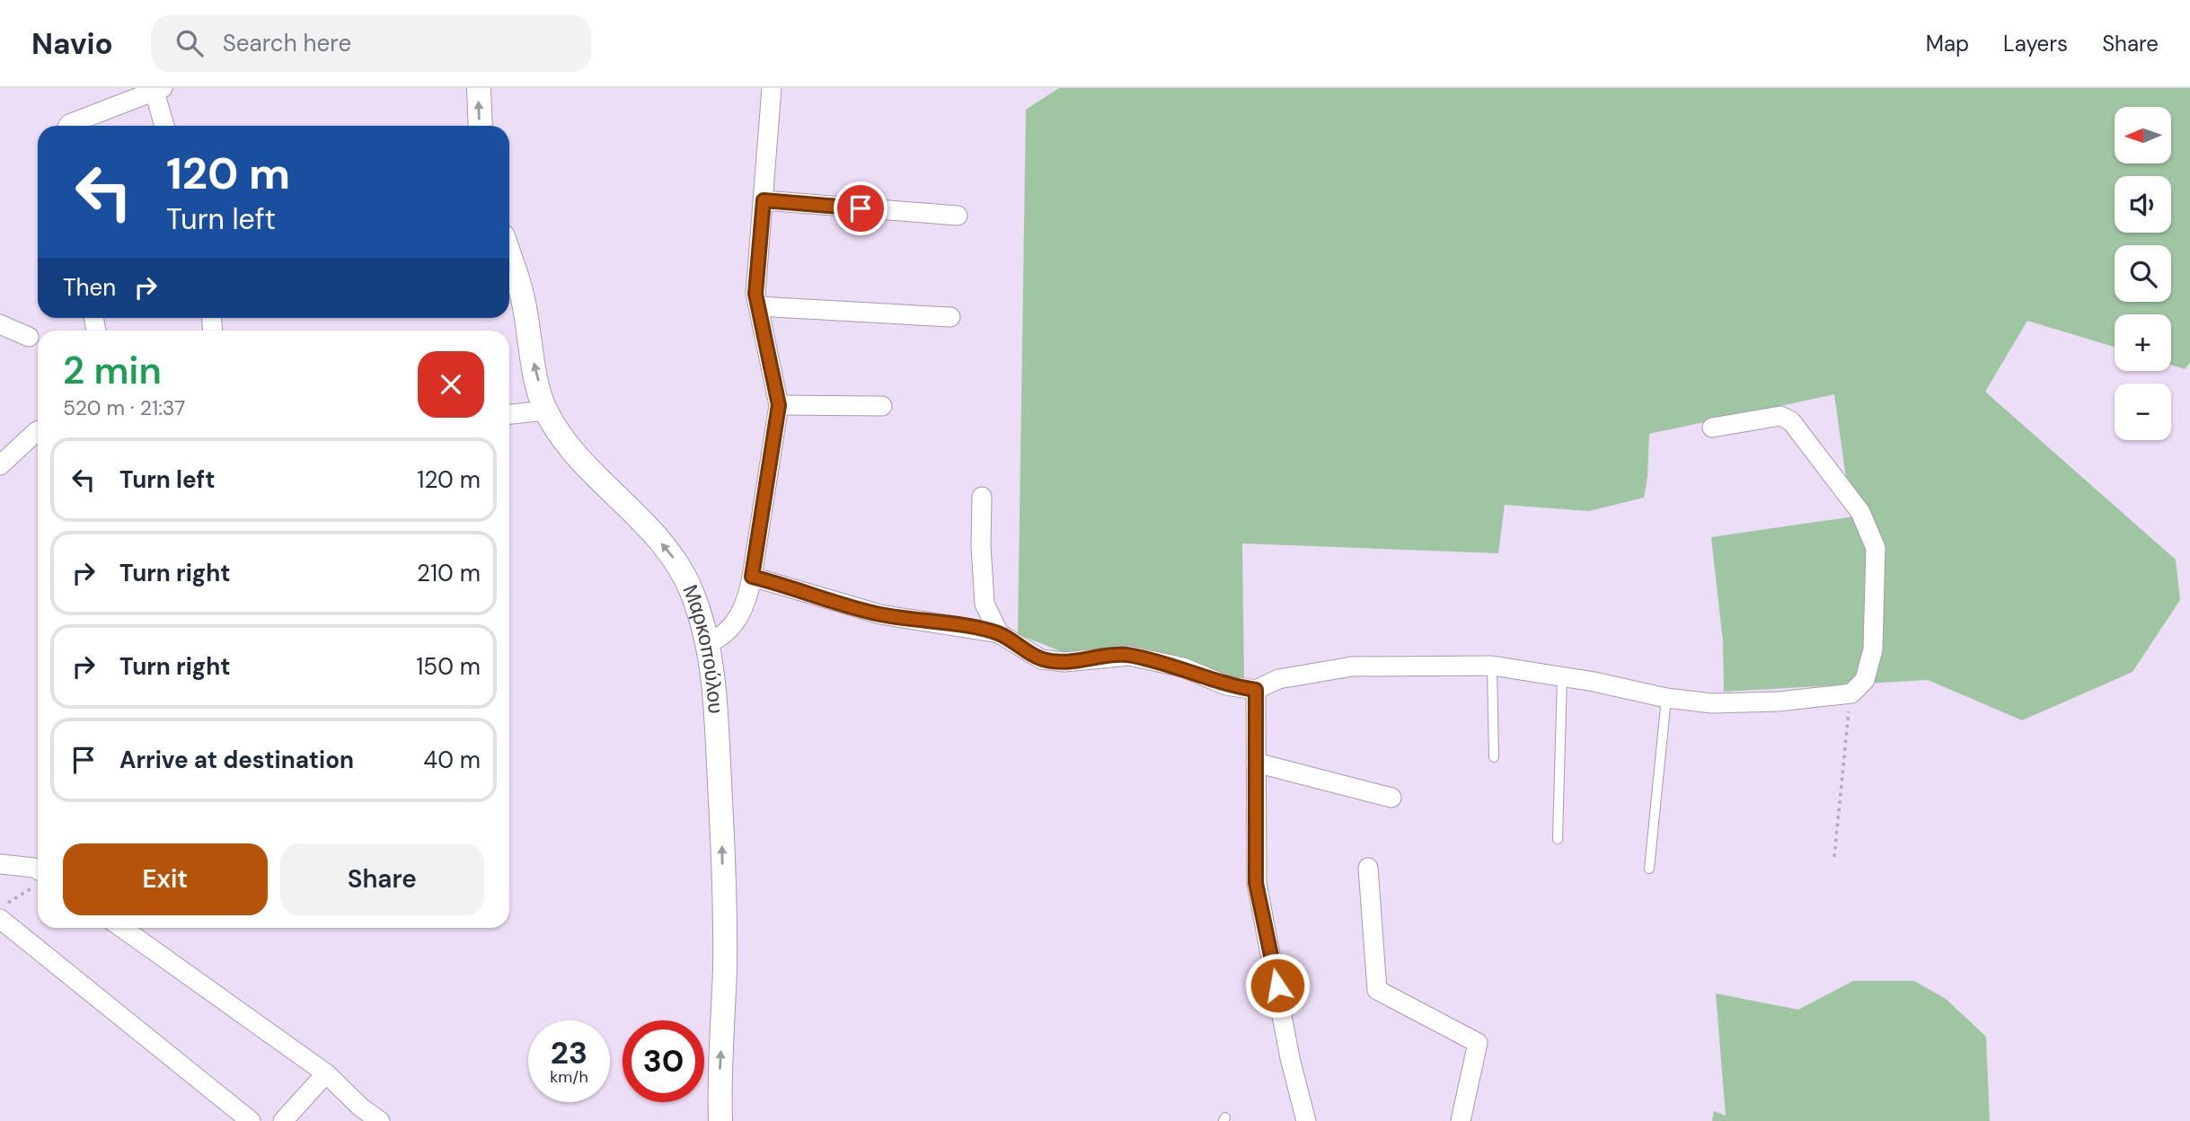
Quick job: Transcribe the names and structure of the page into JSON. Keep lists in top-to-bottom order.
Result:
{
  "streets": {
    "street": ["Μαρκοπούλου"]
  },
  "one_way": ["Μαρκοπούλου"],
  "north": "left",
  "page": {
    "header": "Navio",
    "search": "Search here",
    "nav": ["Map", "Layers", "Share"],
    "map_buttons": ["+", "−"],
    "turn": ["120 m", "Turn left"],
    "then": "Then",
    "heading": ["2 min", "520 m · 21:37"],
    "list": [
      {
        "name": "Turn left",
        "value": "120 m"
      },
      {
        "name": "Turn right",
        "value": "210 m"
      },
      {
        "name": "Turn right",
        "value": "150 m"
      },
      {
        "name": "Arrive at destination",
        "value": "40 m"
      }
    ],
    "buttons": ["Exit", "Share"],
    "speed": "23 km/h",
    "limit": "30"
  }
}
